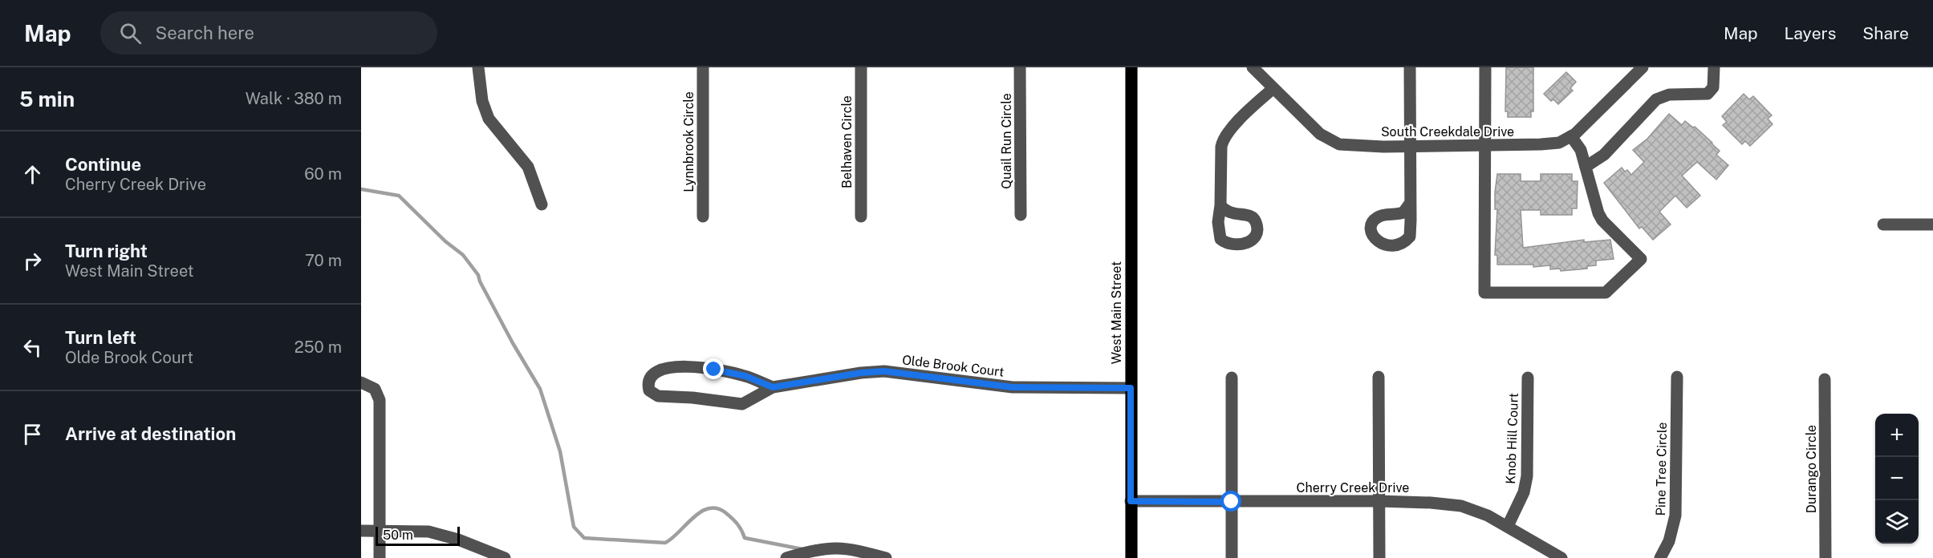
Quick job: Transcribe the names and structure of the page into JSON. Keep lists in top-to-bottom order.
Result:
{
  "streets": {
    "main road": ["West Main Street"],
    "street": [
      "South Creekdale Drive",
      "Quail Run Circle",
      "Lynnbrook Circle",
      "Belhaven Circle",
      "Olde Brook Court",
      "Knob Hill Court",
      "Pine Tree Circle",
      "Durango Circle",
      "Cherry Creek Drive"
    ]
  },
  "crossings": [
    ["West Main Street", "Olde Brook Court"],
    ["West Main Street", "Cherry Creek Drive"],
    ["Knob Hill Court", "Cherry Creek Drive"]
  ],
  "scale_bar": "50 m",
  "page": {
    "header": "Map",
    "search": "Search here",
    "nav": ["Map", "Layers", "Share"],
    "heading": ["5 min", "Walk · 380 m"],
    "list": [
      ["Continue", "Cherry Creek Drive", "60 m"],
      ["Turn right", "West Main Street", "70 m"],
      ["Turn left", "Olde Brook Court", "250 m"],
      "Arrive at destination"
    ],
    "map_buttons": ["+", "−"],
    "scale": "50 m"
  }
}
